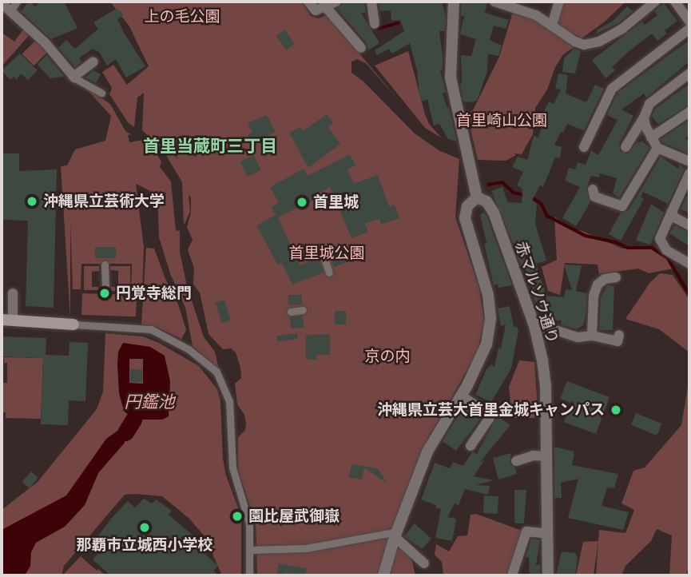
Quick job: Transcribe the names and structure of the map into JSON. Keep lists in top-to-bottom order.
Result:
{
  "streets": {
    "street": ["赤マルソウ通り"]
  },
  "districts": ["首里当蔵町三丁目"],
  "water": ["円鑑池"],
  "parks": [
    "上の毛公園",
    "首里崎山公園",
    "首里城公園",
    "京の内"
  ],
  "places": [
    "沖縄県立芸術大学",
    "首里城",
    "円覚寺総門",
    "沖縄県立芸大首里金城キャンパス",
    "園比屋武御嶽",
    "那覇市立城西小学校"
  ]
}
